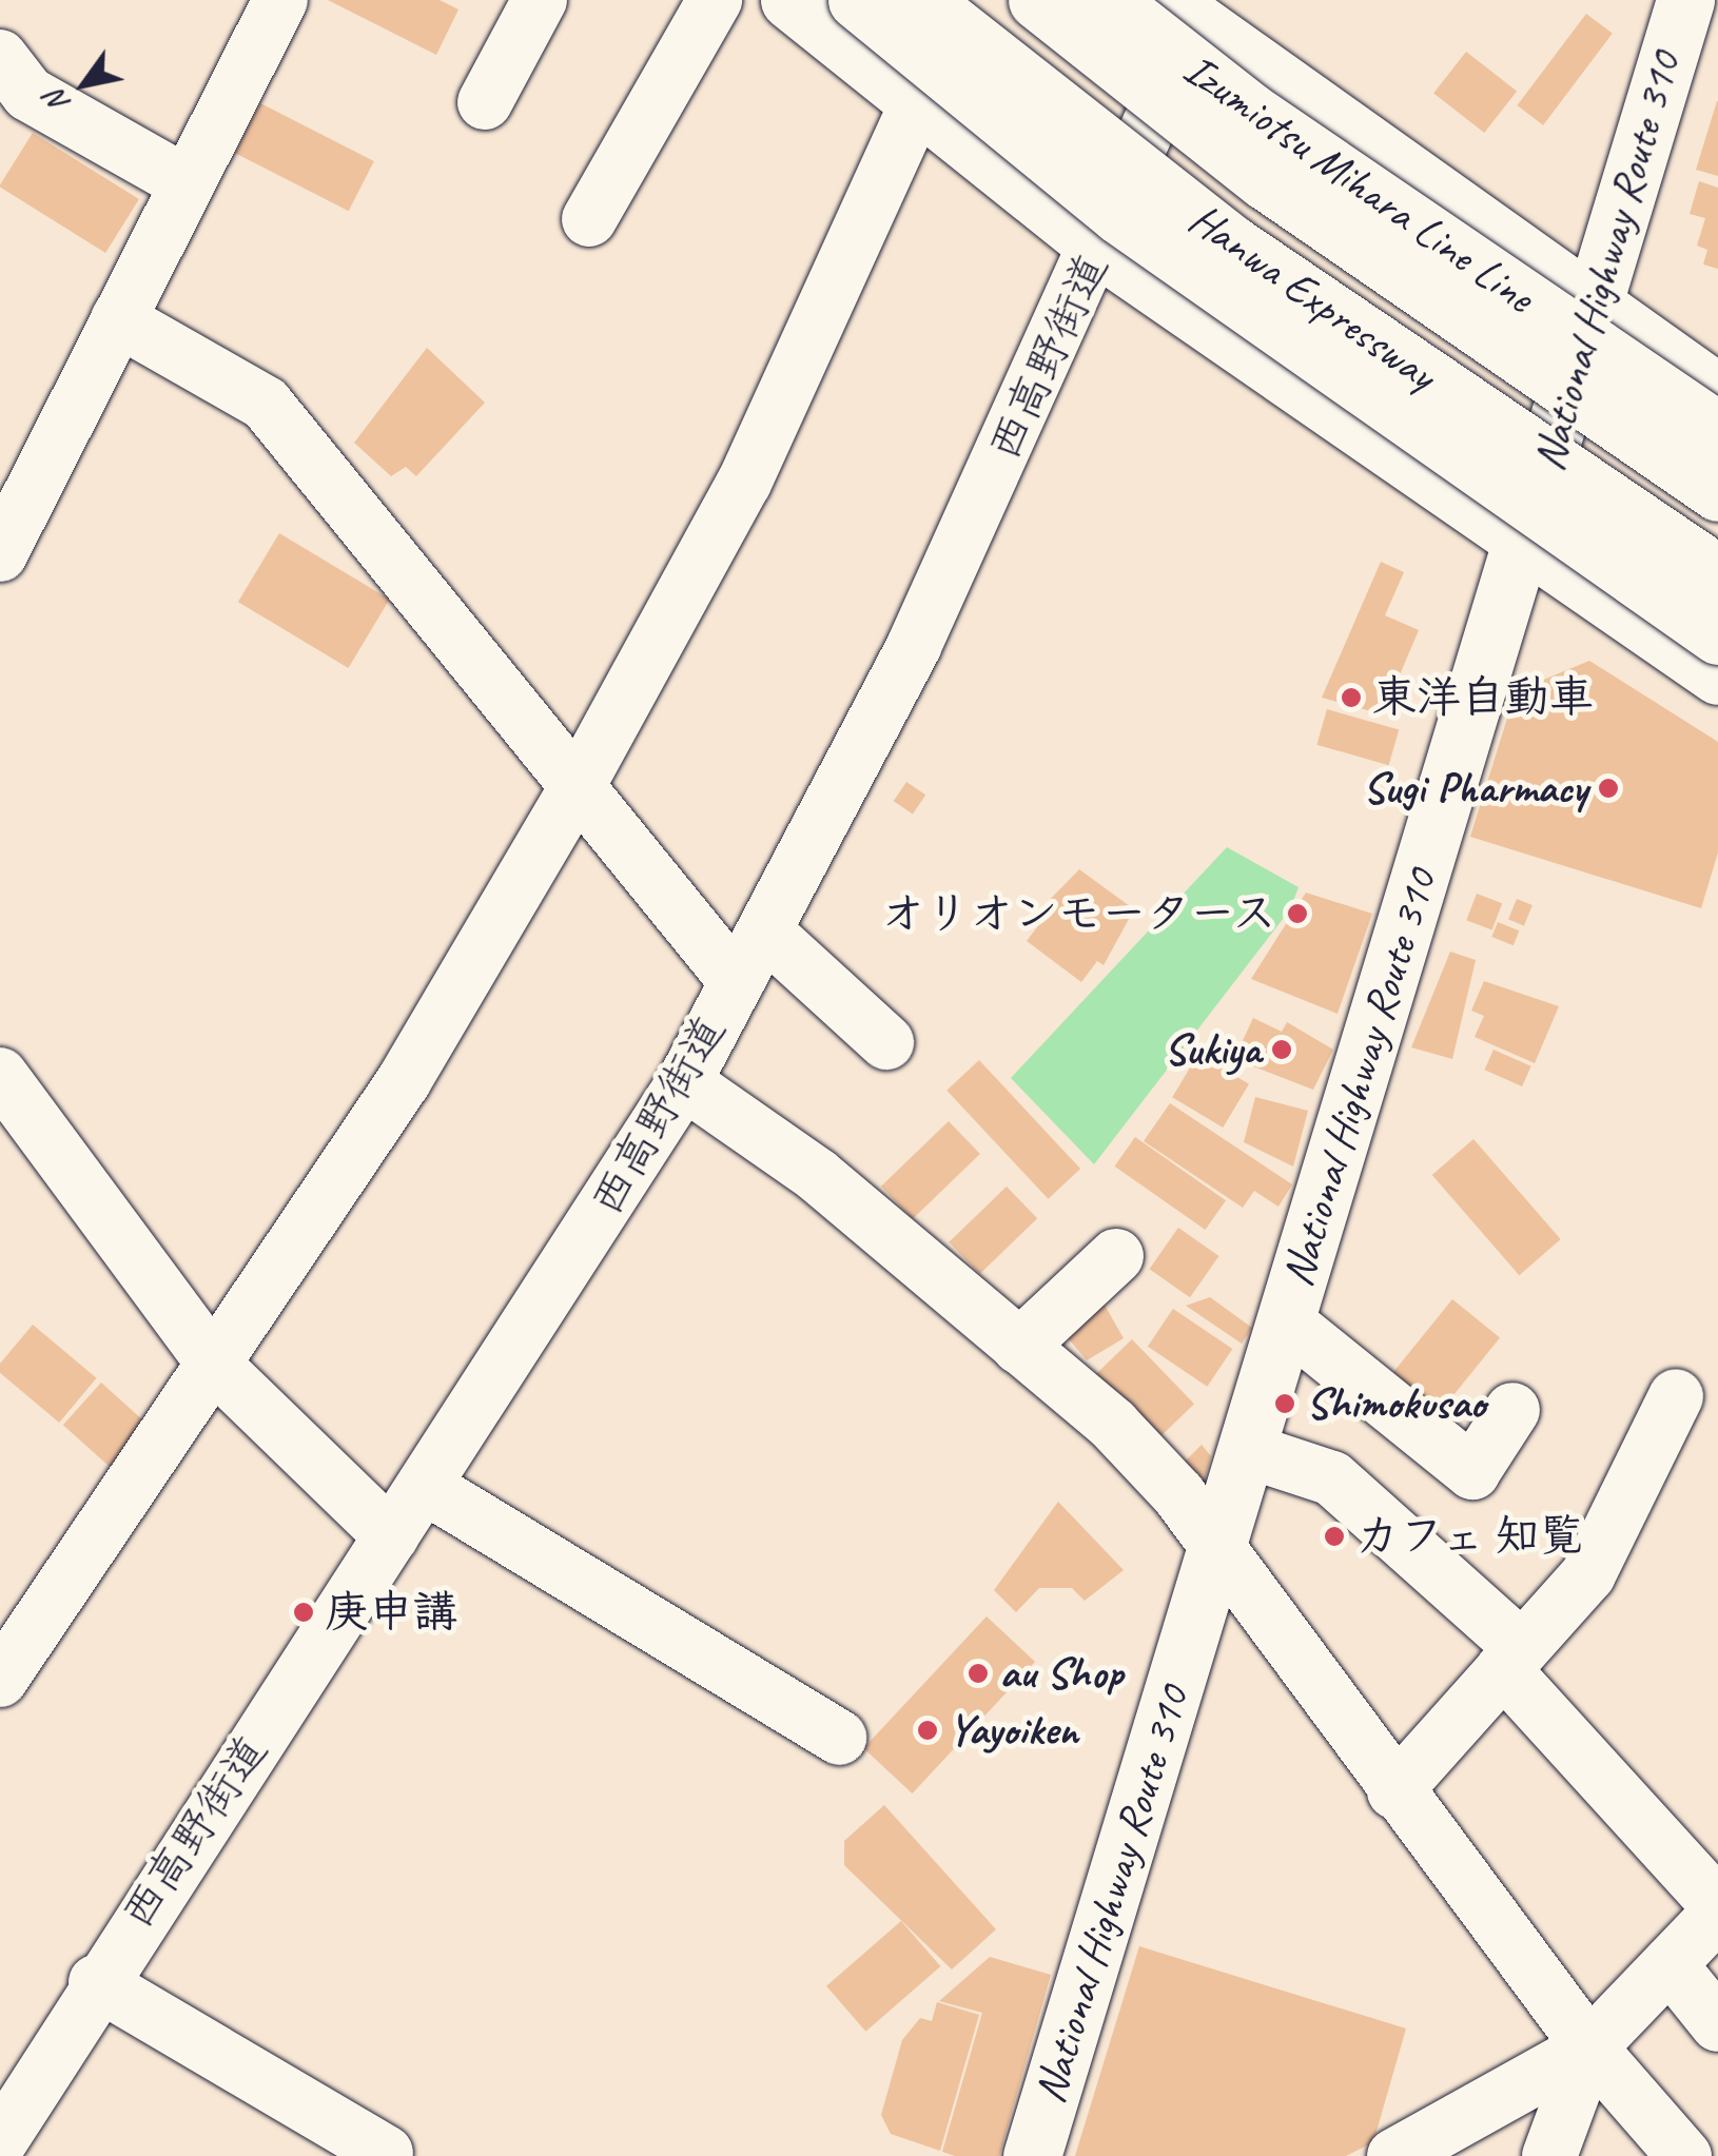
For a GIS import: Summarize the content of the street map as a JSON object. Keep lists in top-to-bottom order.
{
  "streets": {
    "main road": ["Izumiotsu Mihara Line Line", "National Highway Route 310", "Hanwa Expressway"],
    "street": ["西高野街道"]
  },
  "places": [
    "東洋自動車",
    "Sugi Pharmacy",
    "オリオンモータース",
    "Sukiya",
    "Shimokusao",
    "カフェ 知覧",
    "庚申講",
    "au Shop",
    "Yayoiken"
  ],
  "north": "bottom left"
}
